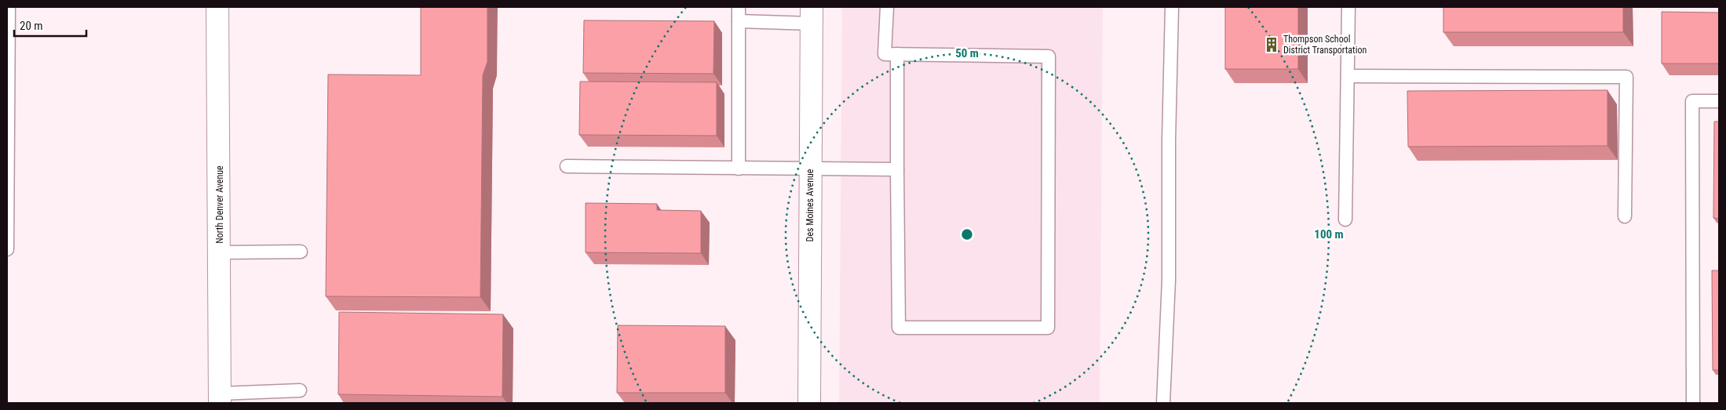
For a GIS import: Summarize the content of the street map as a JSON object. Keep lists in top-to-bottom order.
{
  "streets": {
    "main road": ["North Denver Avenue", "Des Moines Avenue"]
  },
  "places": {
    "building": ["Thompson School District Transportation"]
  },
  "scale_bar": "20 m",
  "rings": ["50 m", "100 m"]
}
